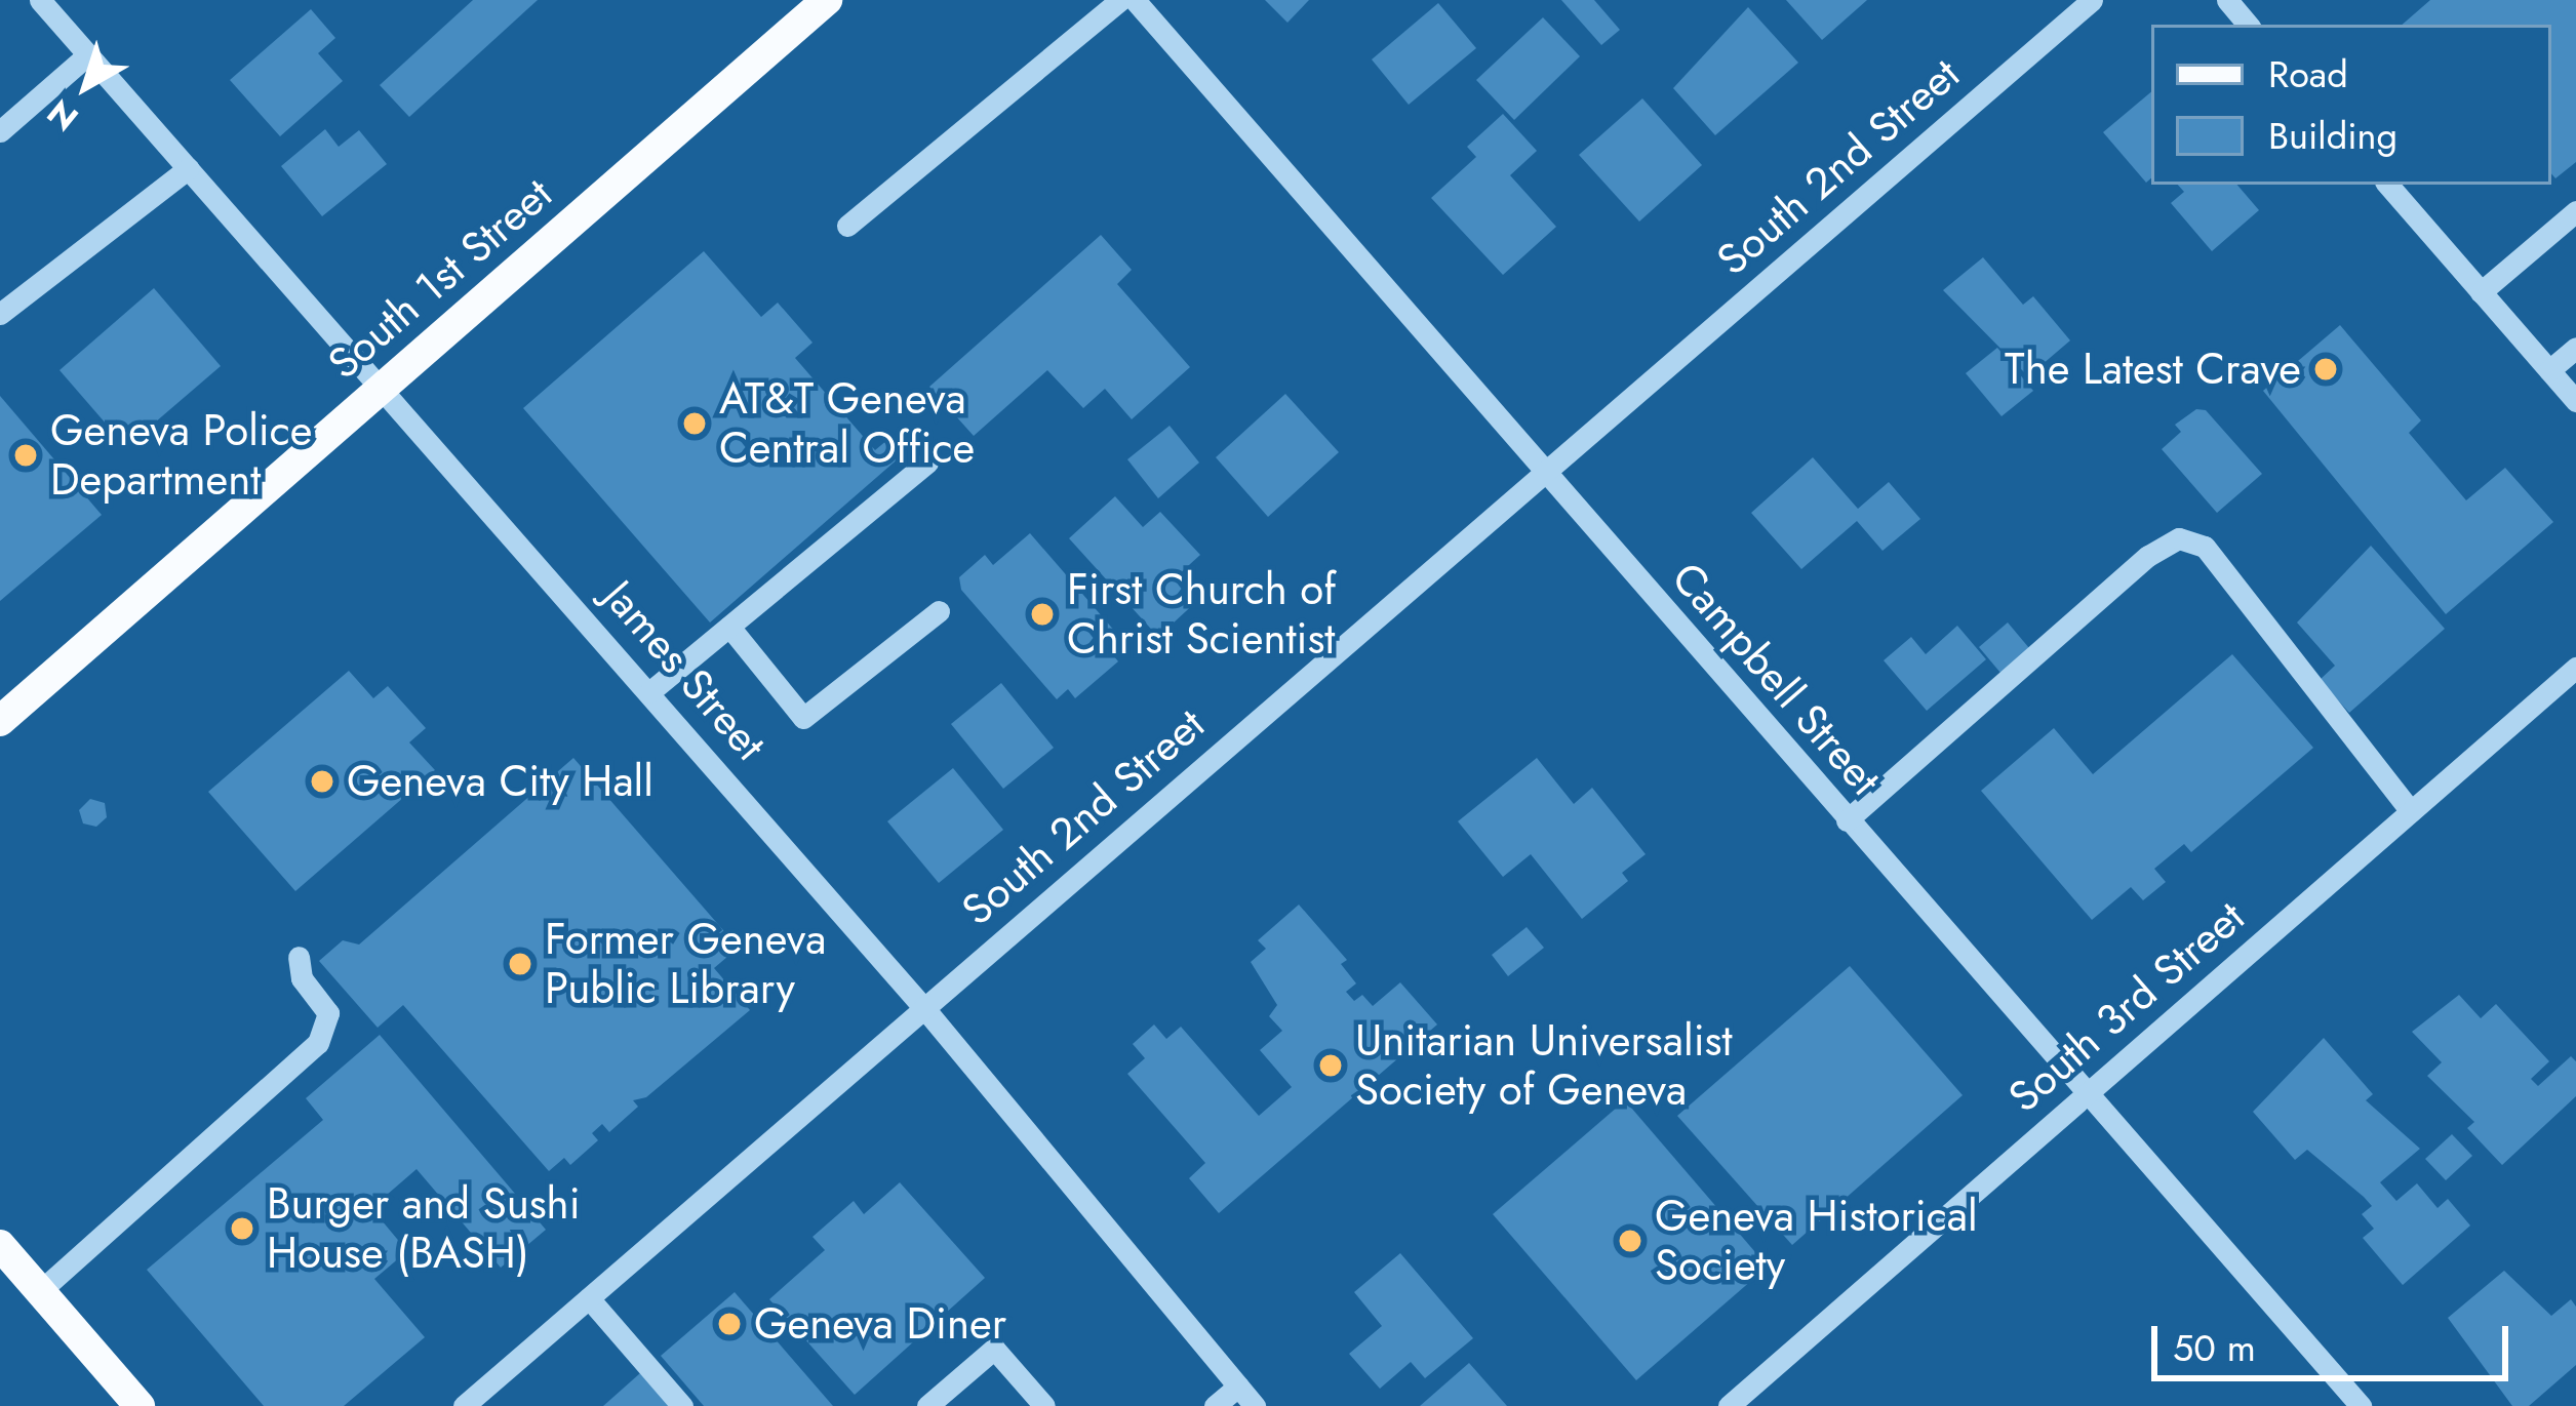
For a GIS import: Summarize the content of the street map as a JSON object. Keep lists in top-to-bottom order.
{
  "streets": {
    "main road": ["South 1st Street"],
    "street": [
      "South 2nd Street",
      "James Street",
      "Campbell Street",
      "South 3rd Street"
    ]
  },
  "crossings": [
    ["South 2nd Street", "James Street"],
    ["South 2nd Street", "Campbell Street"],
    ["South 1st Street", "James Street"],
    ["Campbell Street", "South 3rd Street"]
  ],
  "places": [
    "The Latest Crave",
    "AT&T Geneva Central Office",
    "Geneva Police Department",
    "First Church of Christ Scientist",
    "Geneva City Hall",
    "Former Geneva Public Library",
    "Unitarian Universalist Society of Geneva",
    "Burger and Sushi House (BASH)",
    "Geneva Historical Society",
    "Geneva Diner"
  ],
  "legend": ["Road", "Building"],
  "scale_bar": "50 m",
  "north": "bottom left"
}
